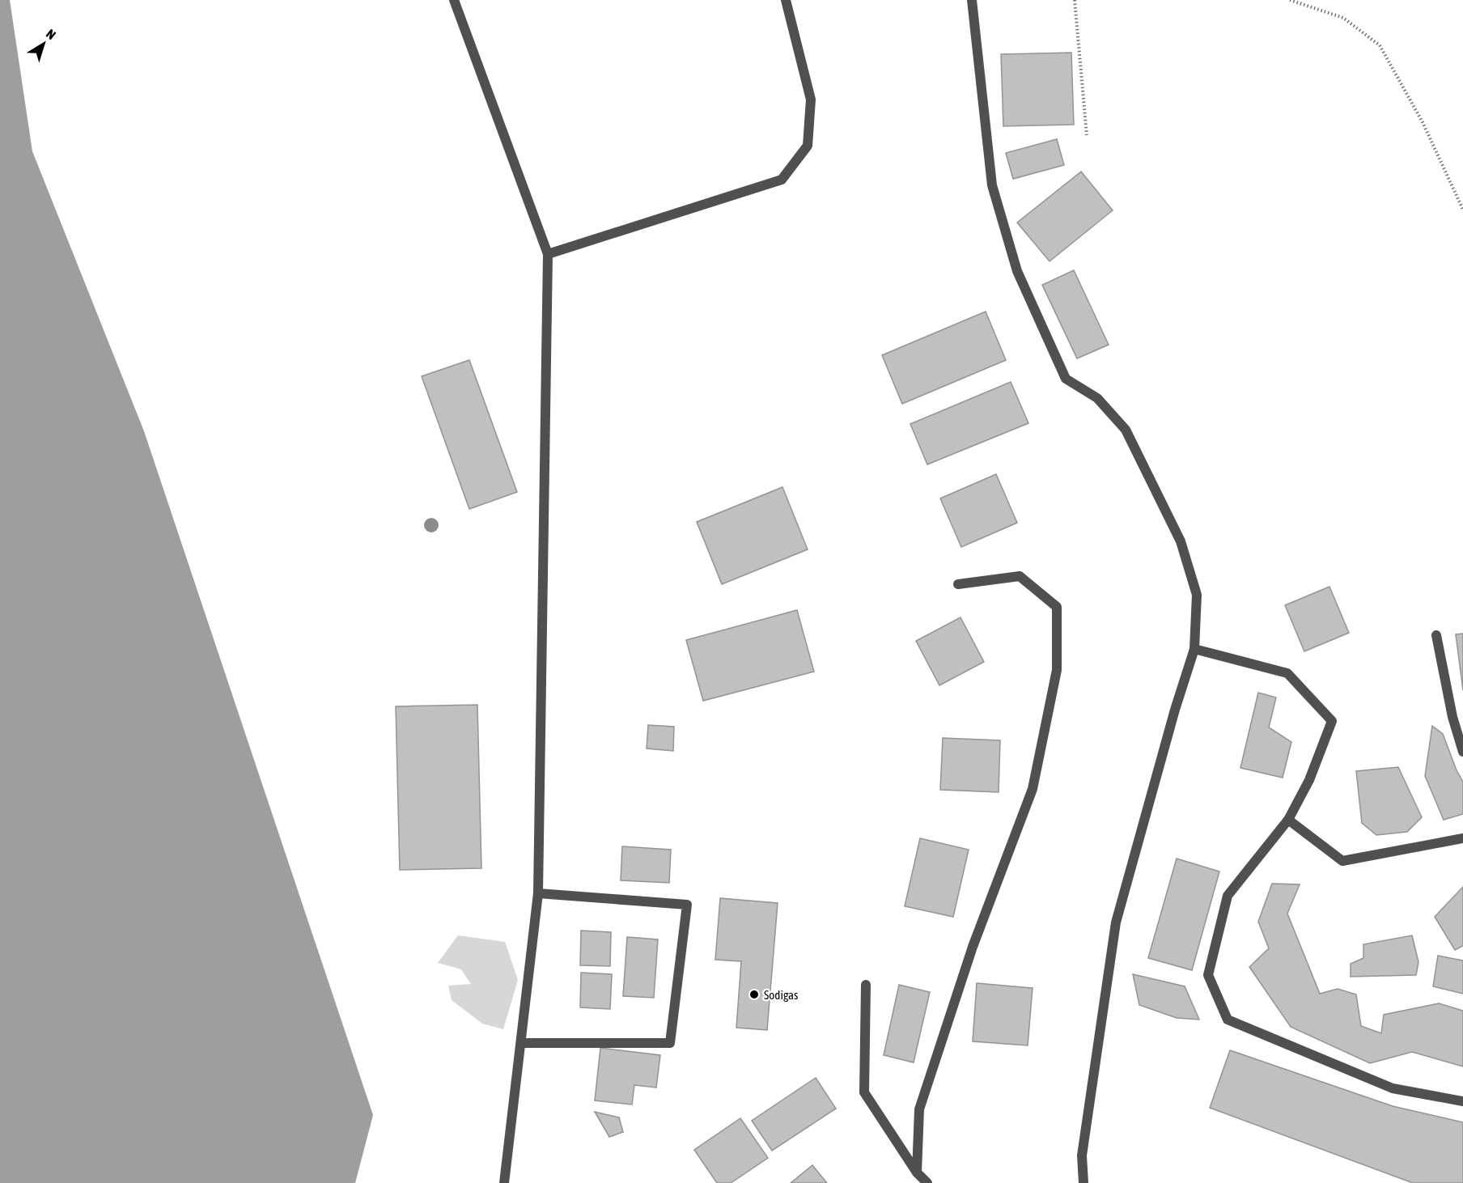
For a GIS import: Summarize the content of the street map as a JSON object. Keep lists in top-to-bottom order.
{
  "places": ["Sodigas"],
  "north": "top right"
}
